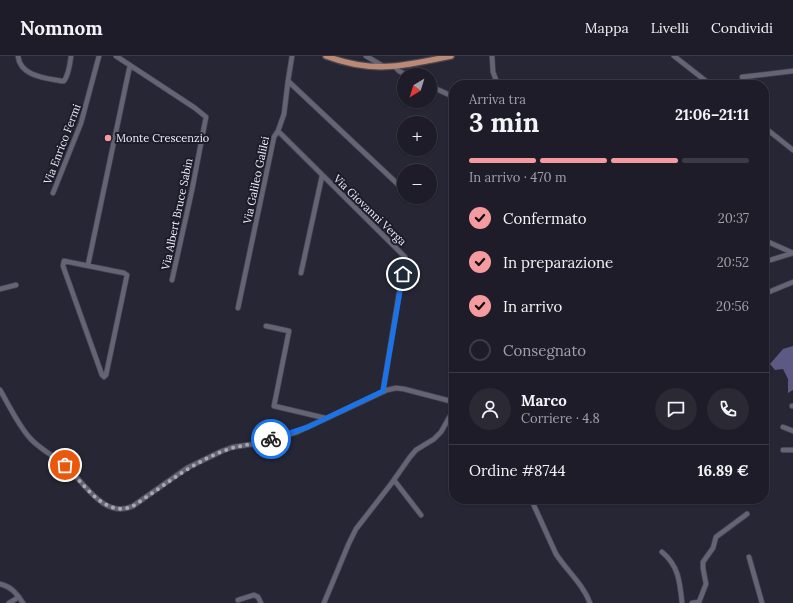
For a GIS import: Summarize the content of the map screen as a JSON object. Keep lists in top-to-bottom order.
{
  "streets": {
    "street": [
      "Via Enrico Fermi",
      "Via Galileo Galilei",
      "Via Giovanni Verga",
      "Via Albert Bruce Sabin"
    ]
  },
  "crossings": [
    ["Via Galileo Galilei", "Via Giovanni Verga"]
  ],
  "places": ["Monte Crescenzio"],
  "north": "bottom left",
  "page": {
    "header": "Nomnom",
    "nav": ["Mappa", "Livelli", "Condividi"],
    "map_buttons": ["+", "−"],
    "heading": ["3 min", "Arriva tra", "21:06–21:11"],
    "panel": [
      "Marco",
      "Corriere · 4.8",
      "Ordine #8744",
      "16.89 €"
    ],
    "bar": "In arrivo · 470 m",
    "list": [
      ["Confermato", "20:37"],
      ["In preparazione", "20:52"],
      ["In arrivo", "20:56"],
      "Consegnato"
    ]
  }
}
